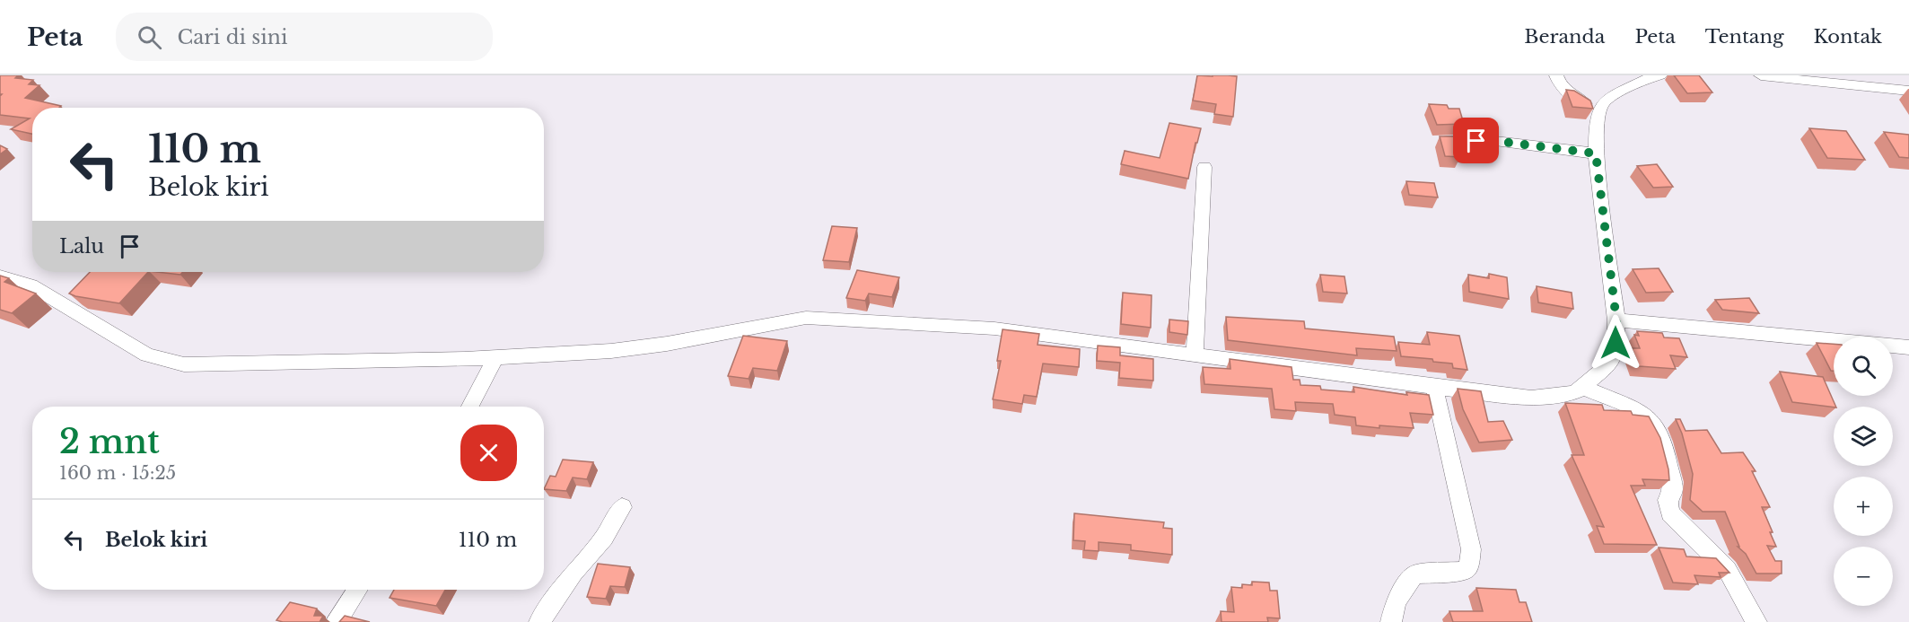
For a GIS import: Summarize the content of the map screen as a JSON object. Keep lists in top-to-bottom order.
{
  "page": {
    "header": "Peta",
    "search": "Cari di sini",
    "nav": [
      "Beranda",
      "Peta",
      "Tentang",
      "Kontak"
    ],
    "turn": ["110 m", "Belok kiri"],
    "then": "Lalu",
    "map_buttons": ["+", "−"],
    "heading": ["2 mnt", "160 m · 15:25"],
    "list": [
      {
        "name": "Belok kiri",
        "value": "110 m"
      }
    ]
  }
}
